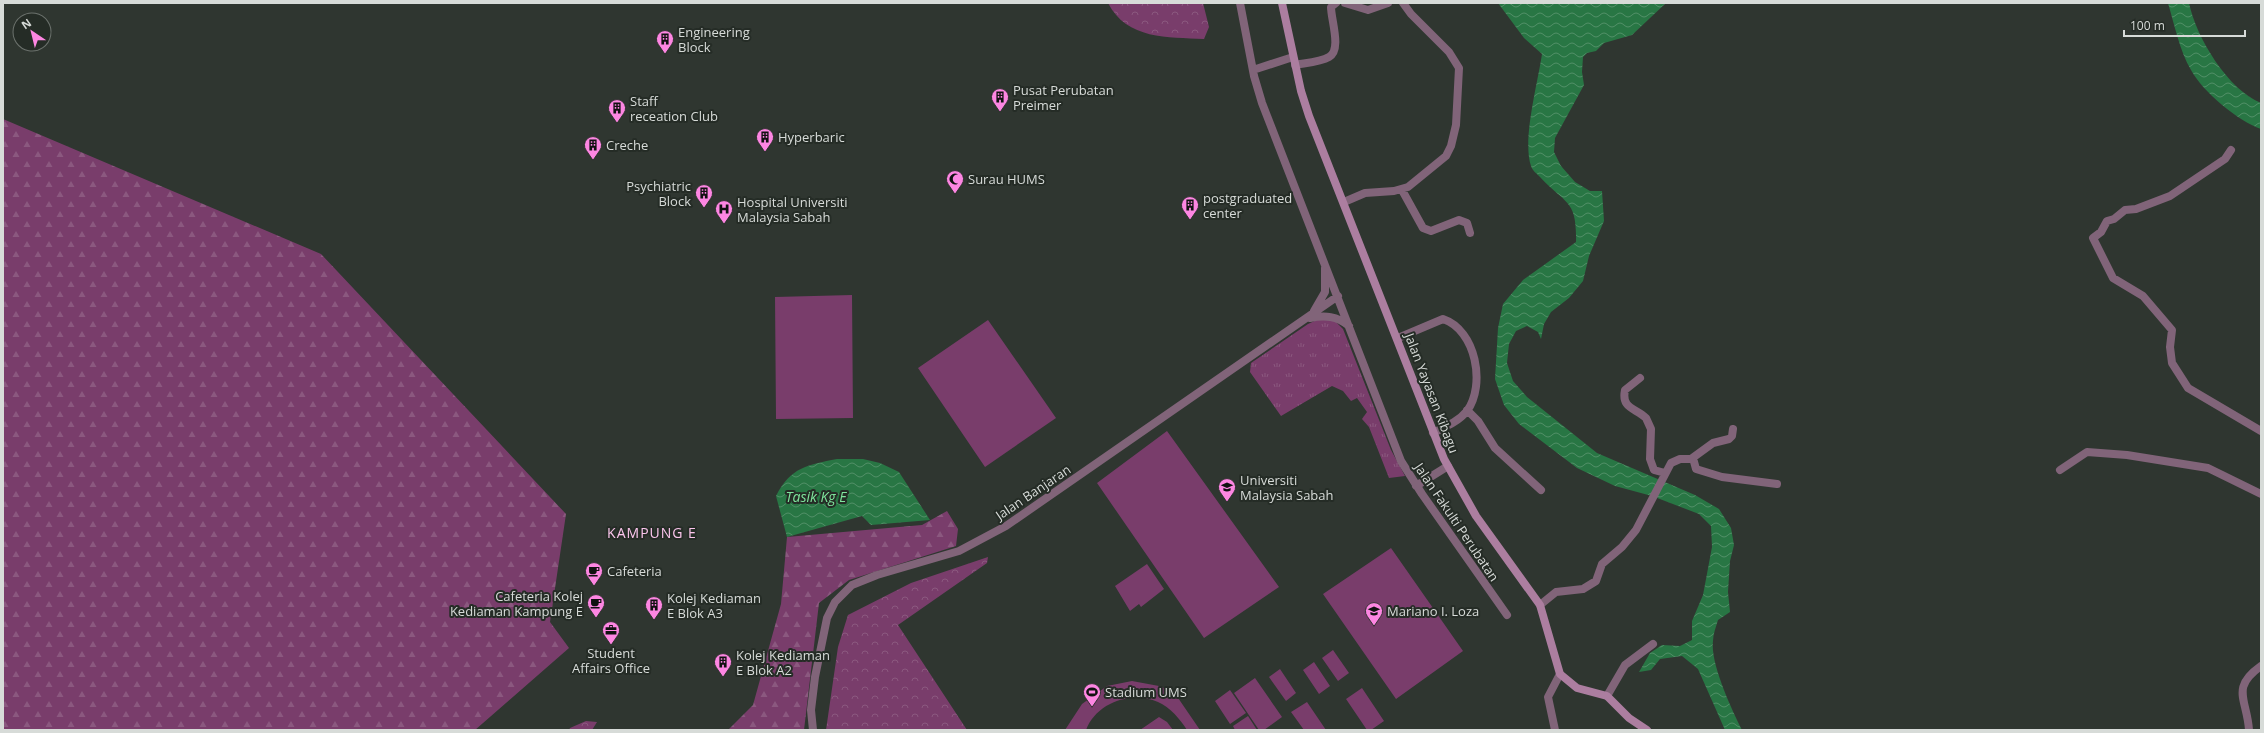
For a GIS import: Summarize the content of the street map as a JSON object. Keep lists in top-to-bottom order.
{
  "streets": {
    "street": ["Jalan Yayasan Kibagu", "Jalan Banjaran", "Jalan Fakulti Perubatan"]
  },
  "crossings": [
    ["Jalan Banjaran", "Jalan Fakulti Perubatan"]
  ],
  "districts": ["KAMPUNG E"],
  "water": ["Tasik Kg E"],
  "places": {
    "building": [
      "Engineering Block",
      "Pusat Perubatan Preimer",
      "Staff receation Club",
      "Hyperbaric",
      "Creche",
      "Psychiatric Block",
      "postgraduated center",
      "Kolej Kediaman E Blok A3",
      "Kolej Kediaman E Blok A2"
    ],
    "mosque": ["Surau HUMS"],
    "hospital": ["Hospital Universiti Malaysia Sabah"],
    "school or university": ["Universiti Malaysia Sabah", "Mariano I. Loza"],
    "cafe": ["Cafeteria", "Cafeteria Kolej Kediaman Kampung E"],
    "office": ["Student Affairs Office"],
    "sports": ["Stadium UMS"]
  },
  "scale_bar": "100 m",
  "north": "top left"
}
